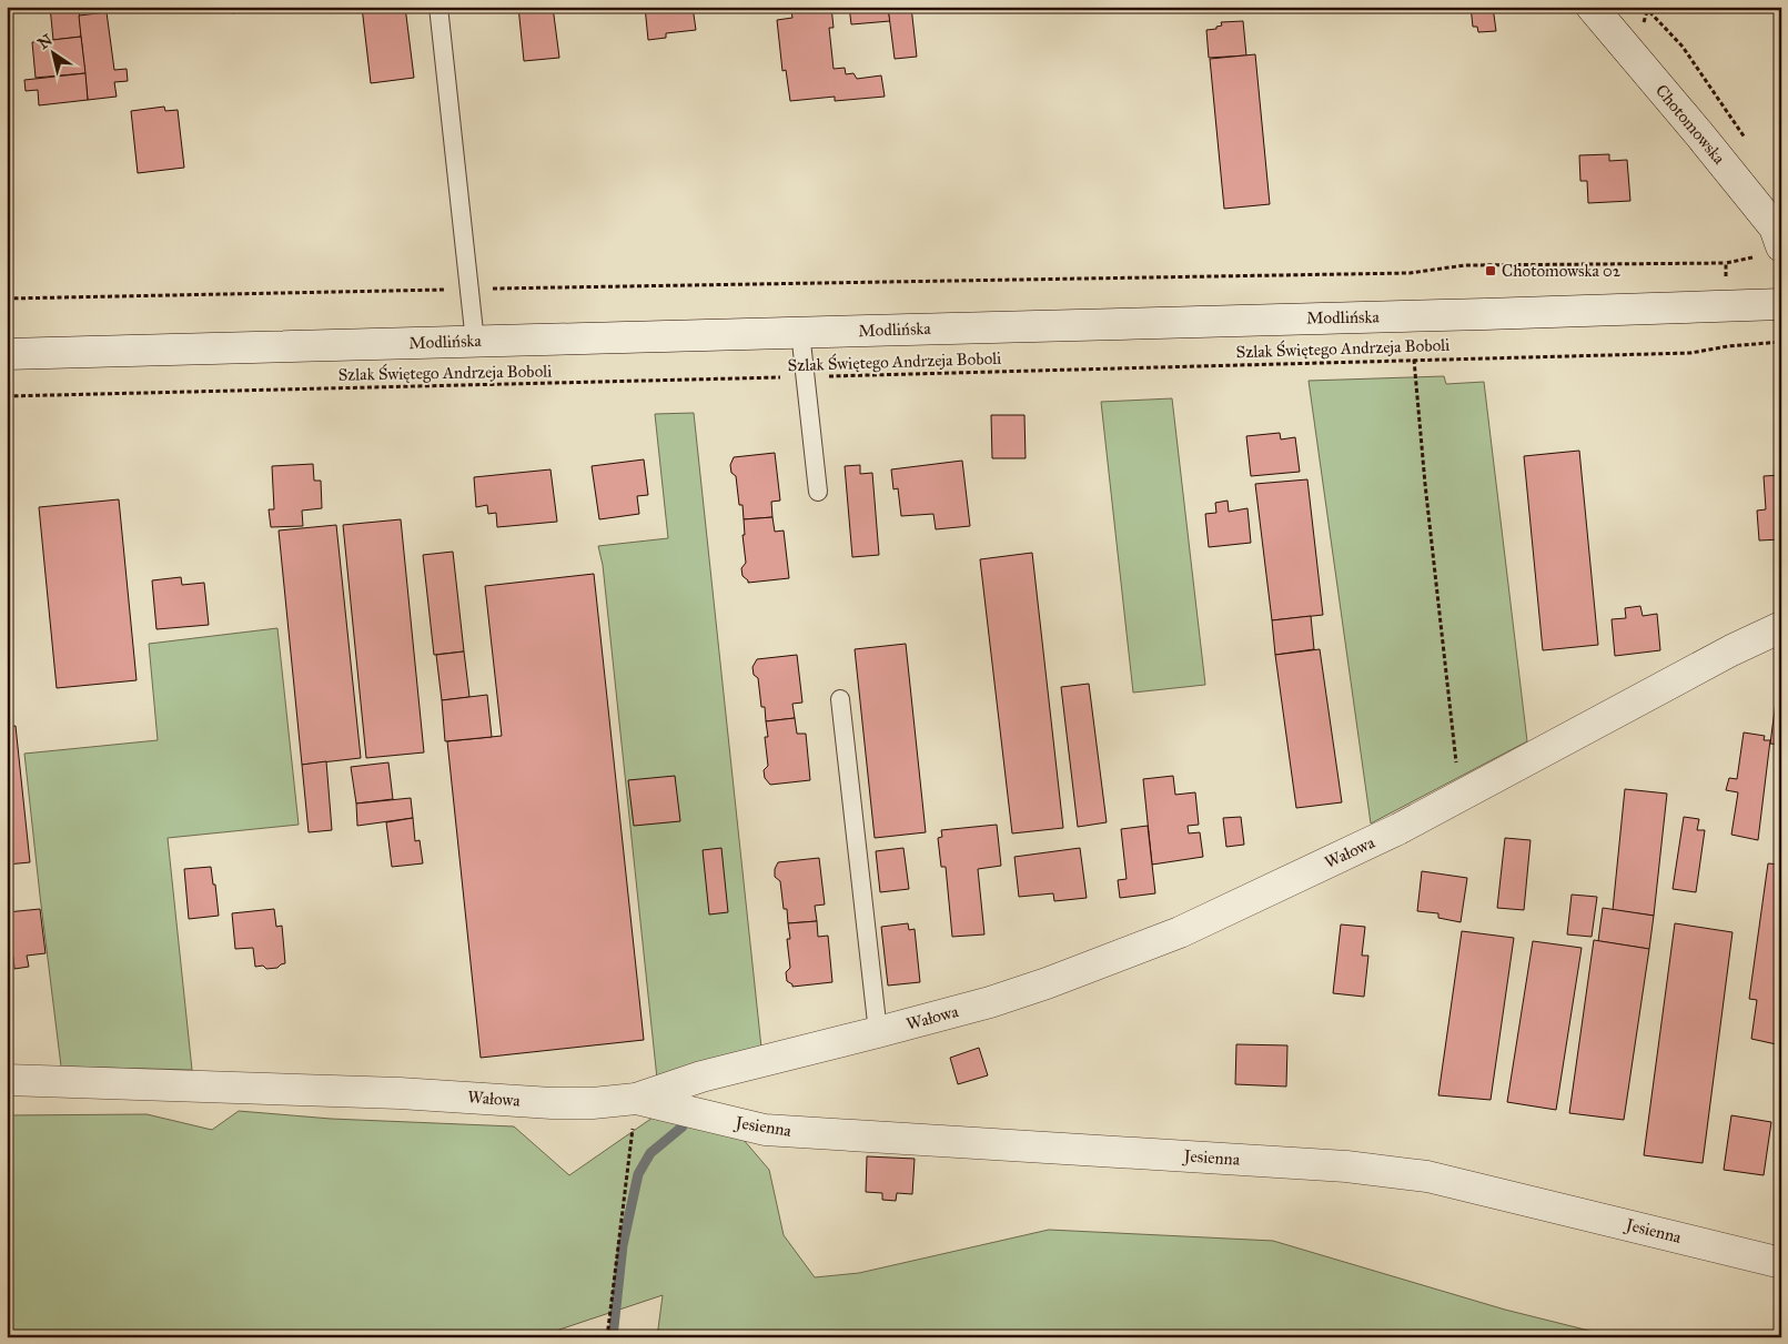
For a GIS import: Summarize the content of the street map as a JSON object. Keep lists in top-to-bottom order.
{
  "streets": {
    "street": [
      "Chotomowska",
      "Modlińska",
      "Wałowa",
      "Jesienna"
    ],
    "path": ["Szlak Świętego Andrzeja Boboli"]
  },
  "crossings": [
    ["Wałowa", "Jesienna"]
  ],
  "places": {
    "transit": ["Chotomowska 02"]
  },
  "north": "top left"
}
